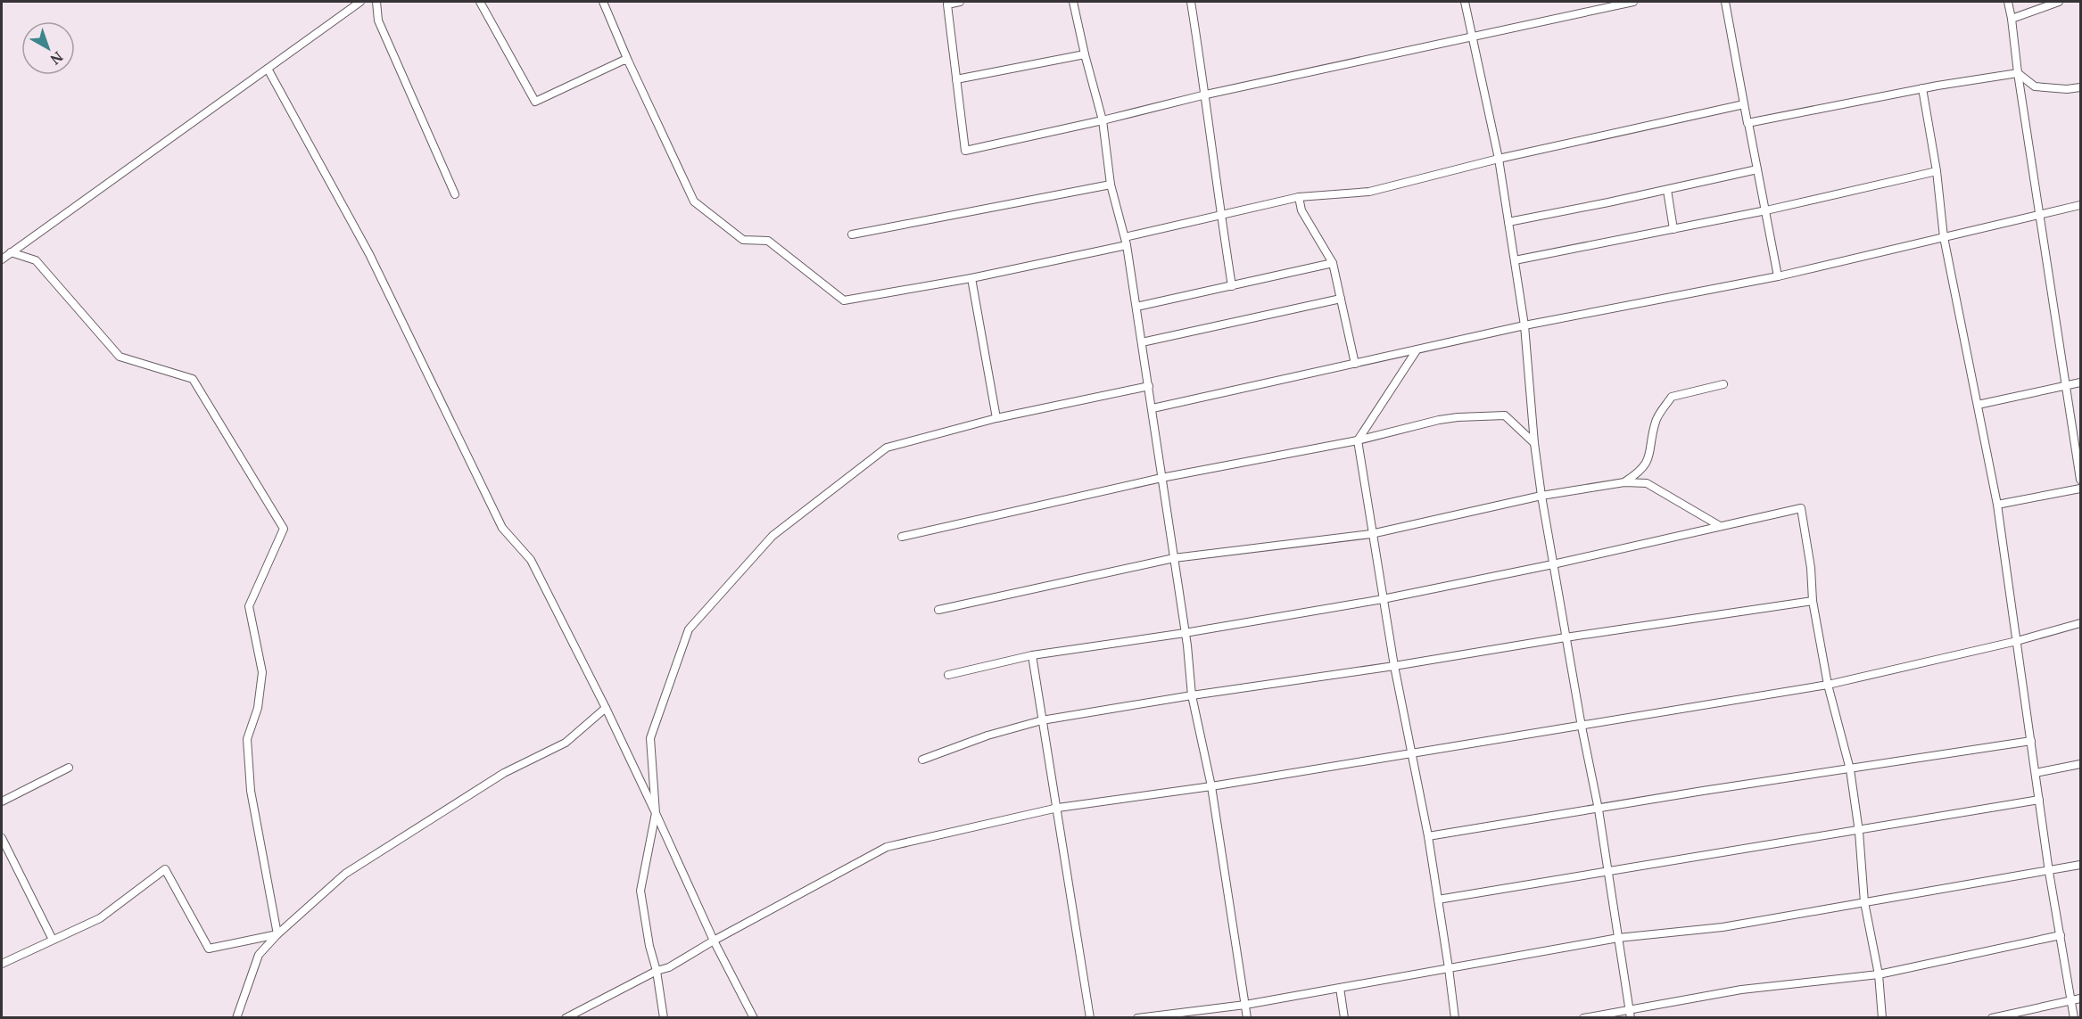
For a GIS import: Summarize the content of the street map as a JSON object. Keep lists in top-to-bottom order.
{
  "north": "bottom right"
}
